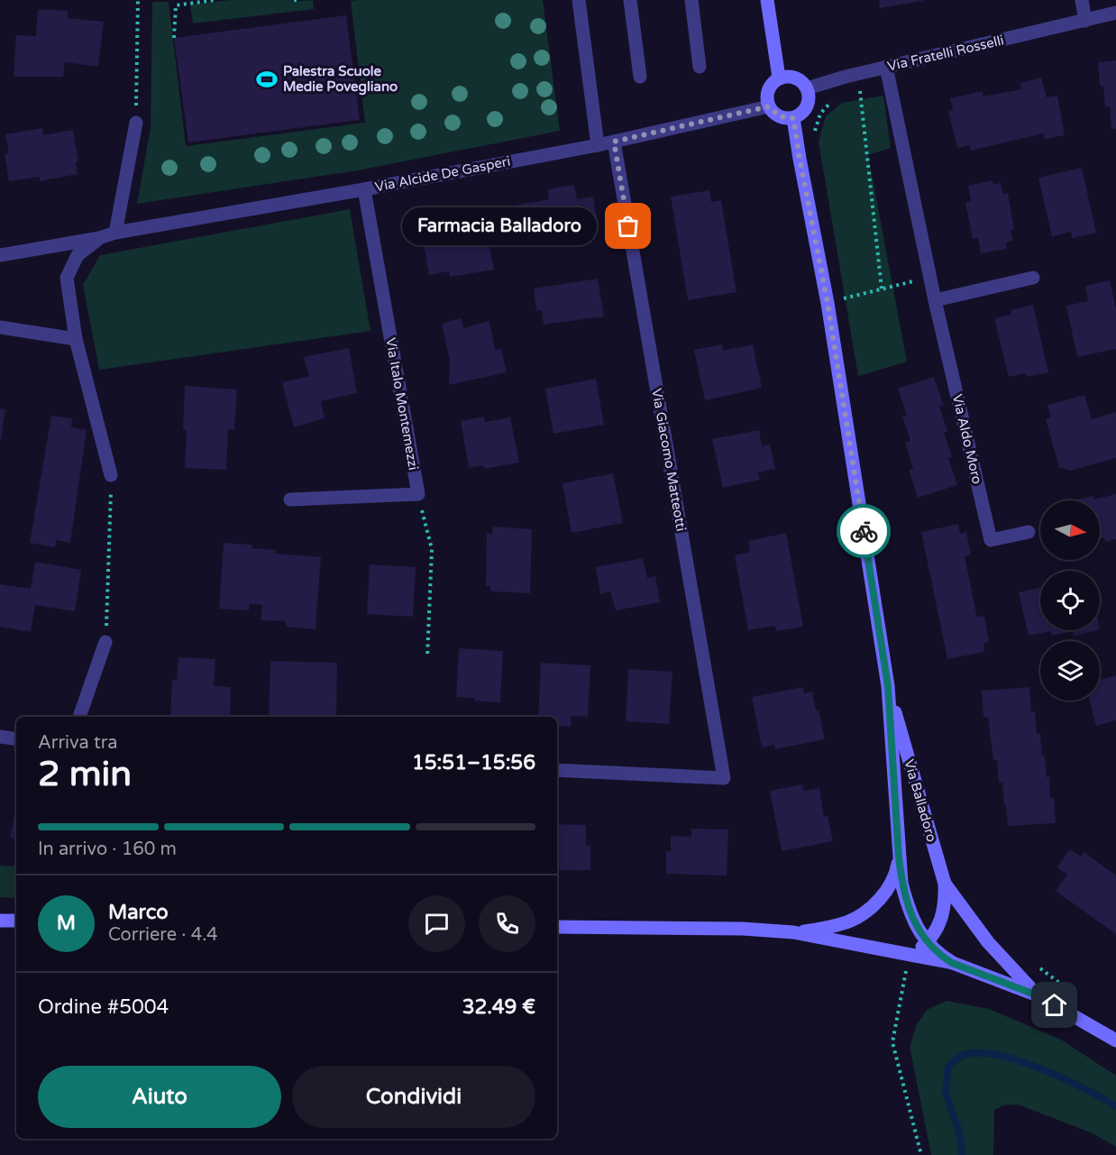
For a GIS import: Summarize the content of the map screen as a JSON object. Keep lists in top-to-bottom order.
{
  "streets": {
    "street": [
      "Via Fratelli Rosselli",
      "Via Alcide De Gasperi",
      "Via Italo Montemezzi",
      "Via Aldo Moro",
      "Via Giacomo Matteotti",
      "Via Balladoro"
    ]
  },
  "crossings": [
    ["Via Fratelli Rosselli", "Via Alcide De Gasperi"],
    ["Via Fratelli Rosselli", "Via Aldo Moro"],
    ["Via Fratelli Rosselli", "Via Balladoro"],
    ["Via Alcide De Gasperi", "Via Italo Montemezzi"],
    ["Via Alcide De Gasperi", "Via Giacomo Matteotti"],
    ["Via Alcide De Gasperi", "Via Balladoro"]
  ],
  "places": {
    "sports": ["Palestra Scuole Medie Povegliano"],
    "other": ["Farmacia Balladoro"]
  },
  "north": "right",
  "page": {
    "bubble": "Farmacia Balladoro",
    "heading": ["2 min", "Arriva tra", "15:51–15:56"],
    "panel": [
      "Marco",
      "Corriere · 4.4",
      "Ordine #5004",
      "32.49 €"
    ],
    "bar": "In arrivo · 160 m",
    "round": "M",
    "buttons": ["Aiuto", "Condividi"]
  }
}
